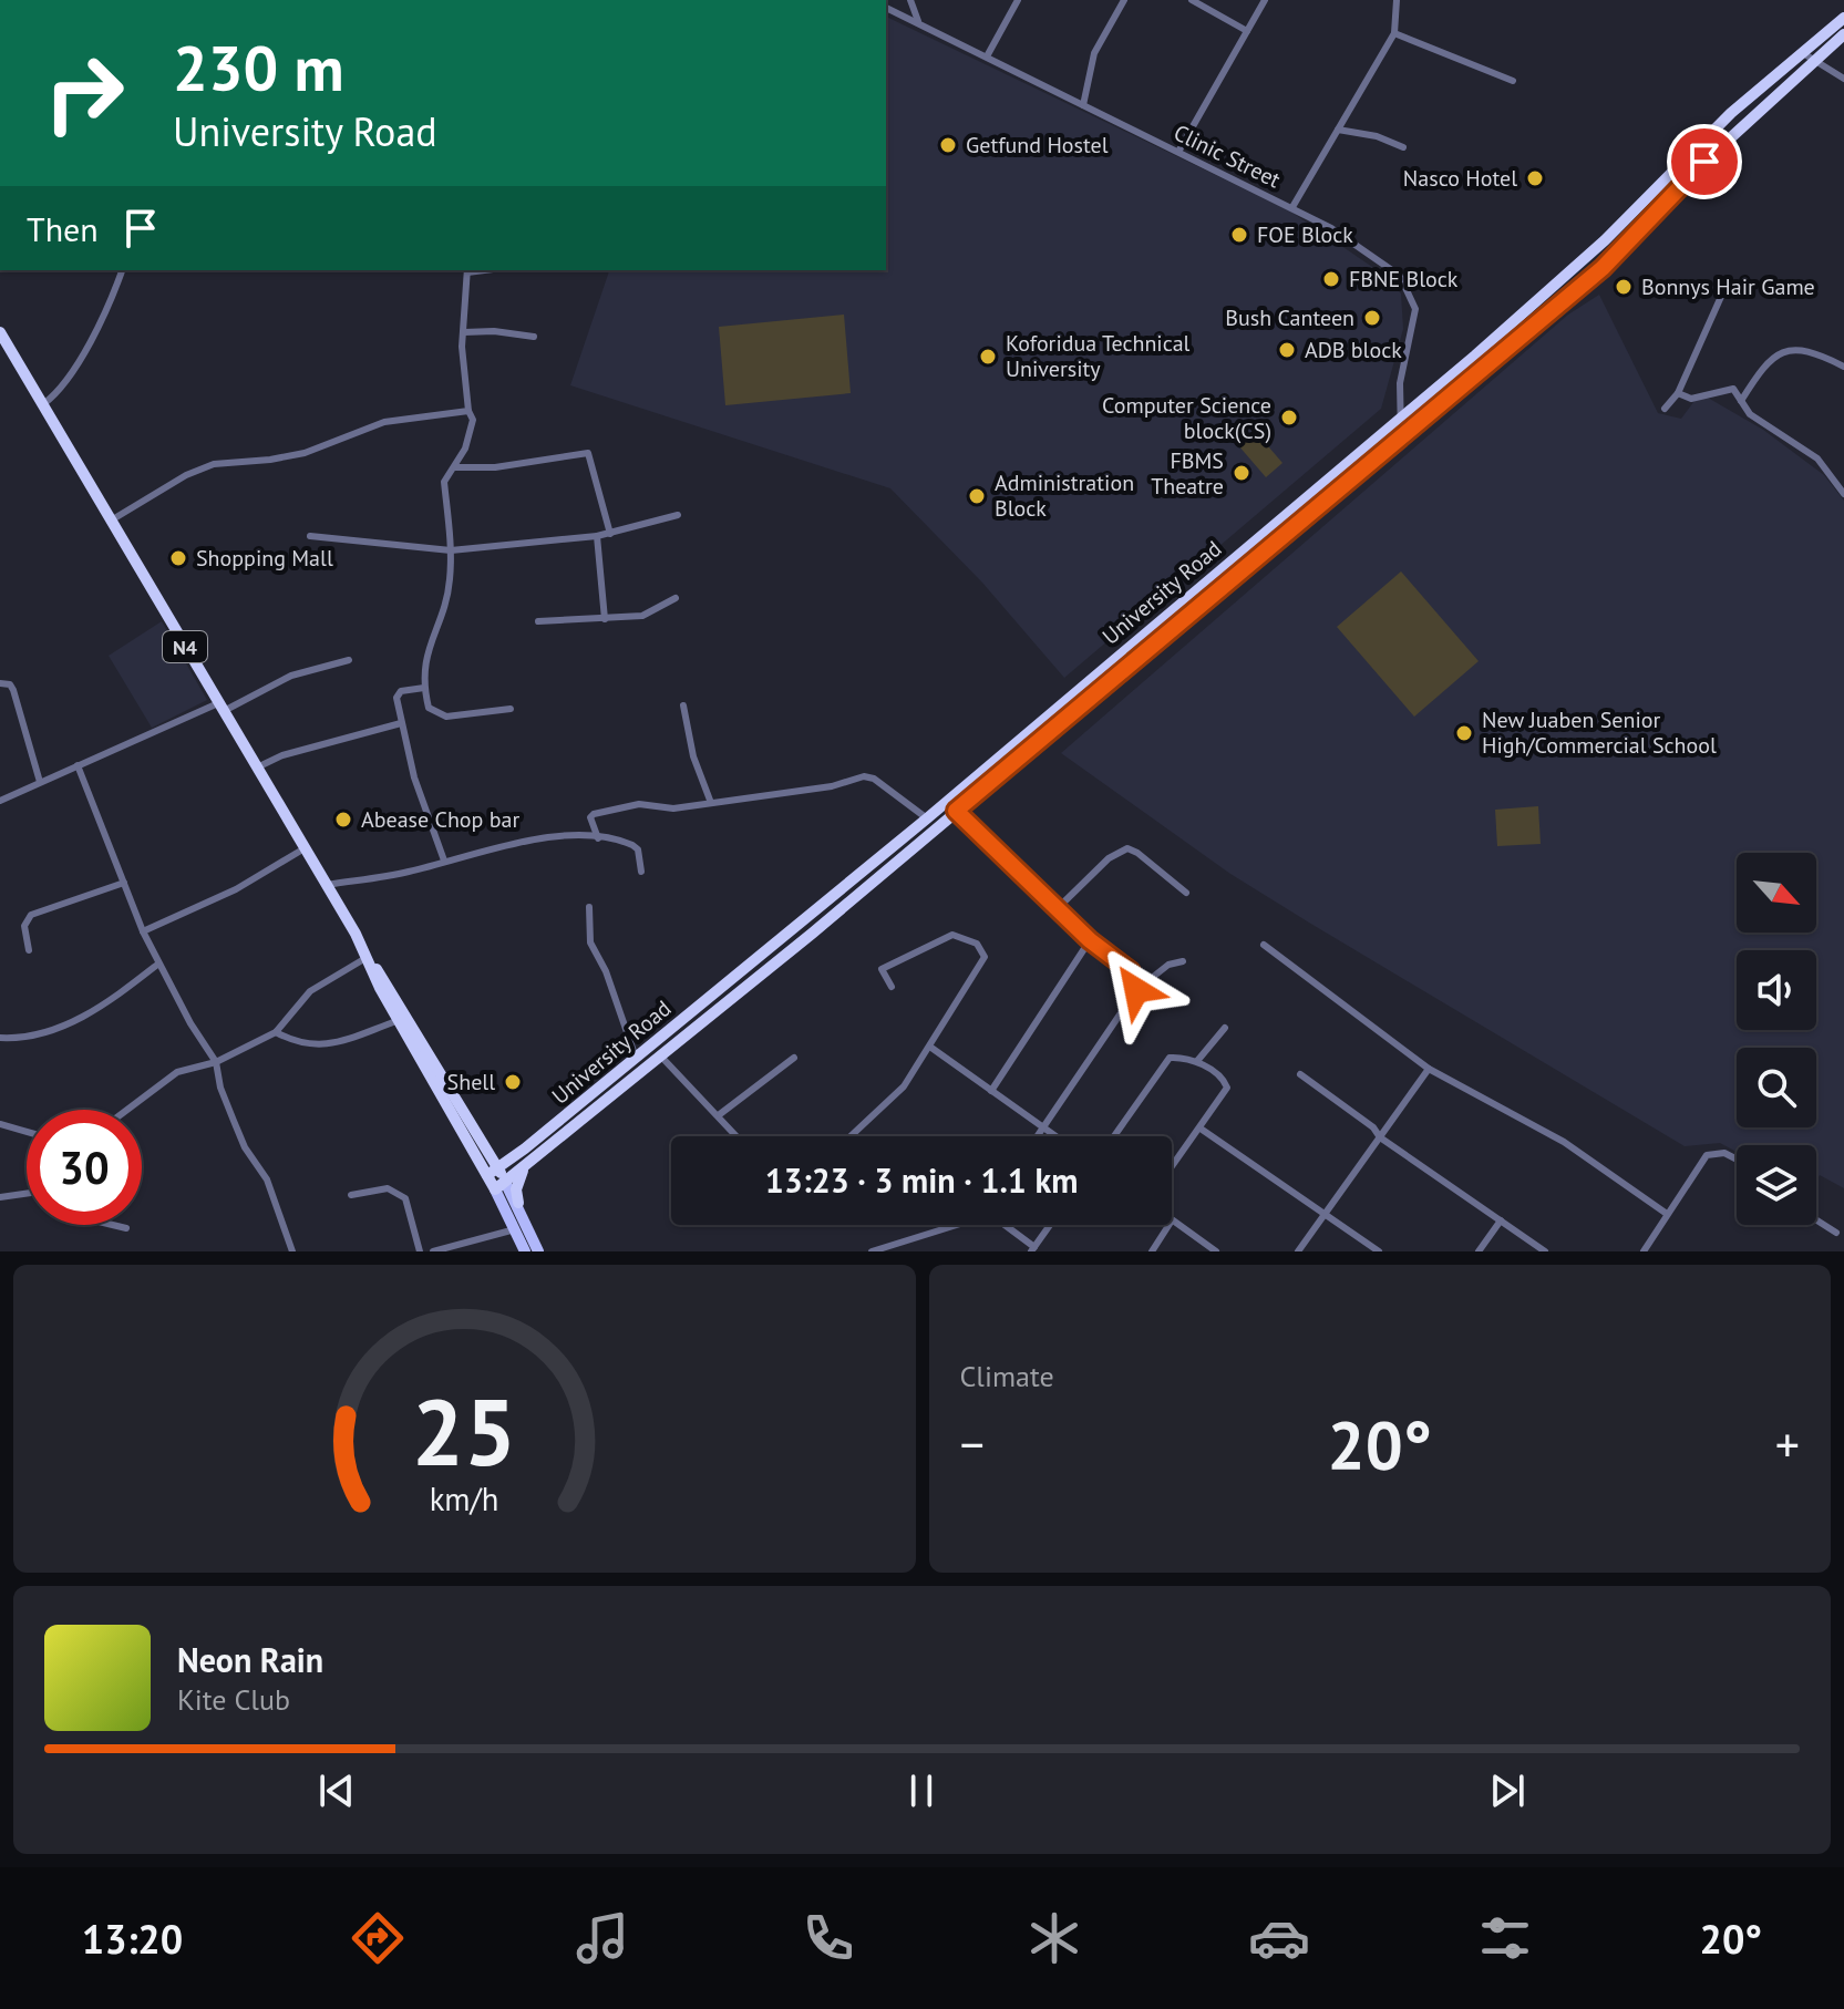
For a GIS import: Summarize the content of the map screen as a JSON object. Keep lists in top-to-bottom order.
{
  "streets": {
    "highway": ["University Road", "N4"],
    "street": ["Clinic Street"]
  },
  "crossings": [
    ["Clinic Street", "University Road"],
    ["University Road", "N4"]
  ],
  "places": [
    "Getfund Hostel",
    "Nasco Hotel",
    "FOE Block",
    "FBNE Block",
    "Bonnys Hair Game",
    "Bush Canteen",
    "ADB block",
    "Koforidua Technical University",
    "Computer Science block(CS)",
    "FBMS Theatre",
    "Administration Block",
    "Shopping Mall",
    "New Juaben Senior High/Commercial School",
    "Abease Chop bar",
    "Shell"
  ],
  "north": "bottom right",
  "page": {
    "turn": ["230 m", "University Road"],
    "then": "Then",
    "limit": "30",
    "trip": "13:23 · 3 min · 1.1 km",
    "tile": "Climate",
    "heat": ["−", "20°", "+"],
    "song": ["Neon Rain", "Kite Club"],
    "tabs": ["13:20", "20°"],
    "gauge": ["25", "km/h"]
  }
}
